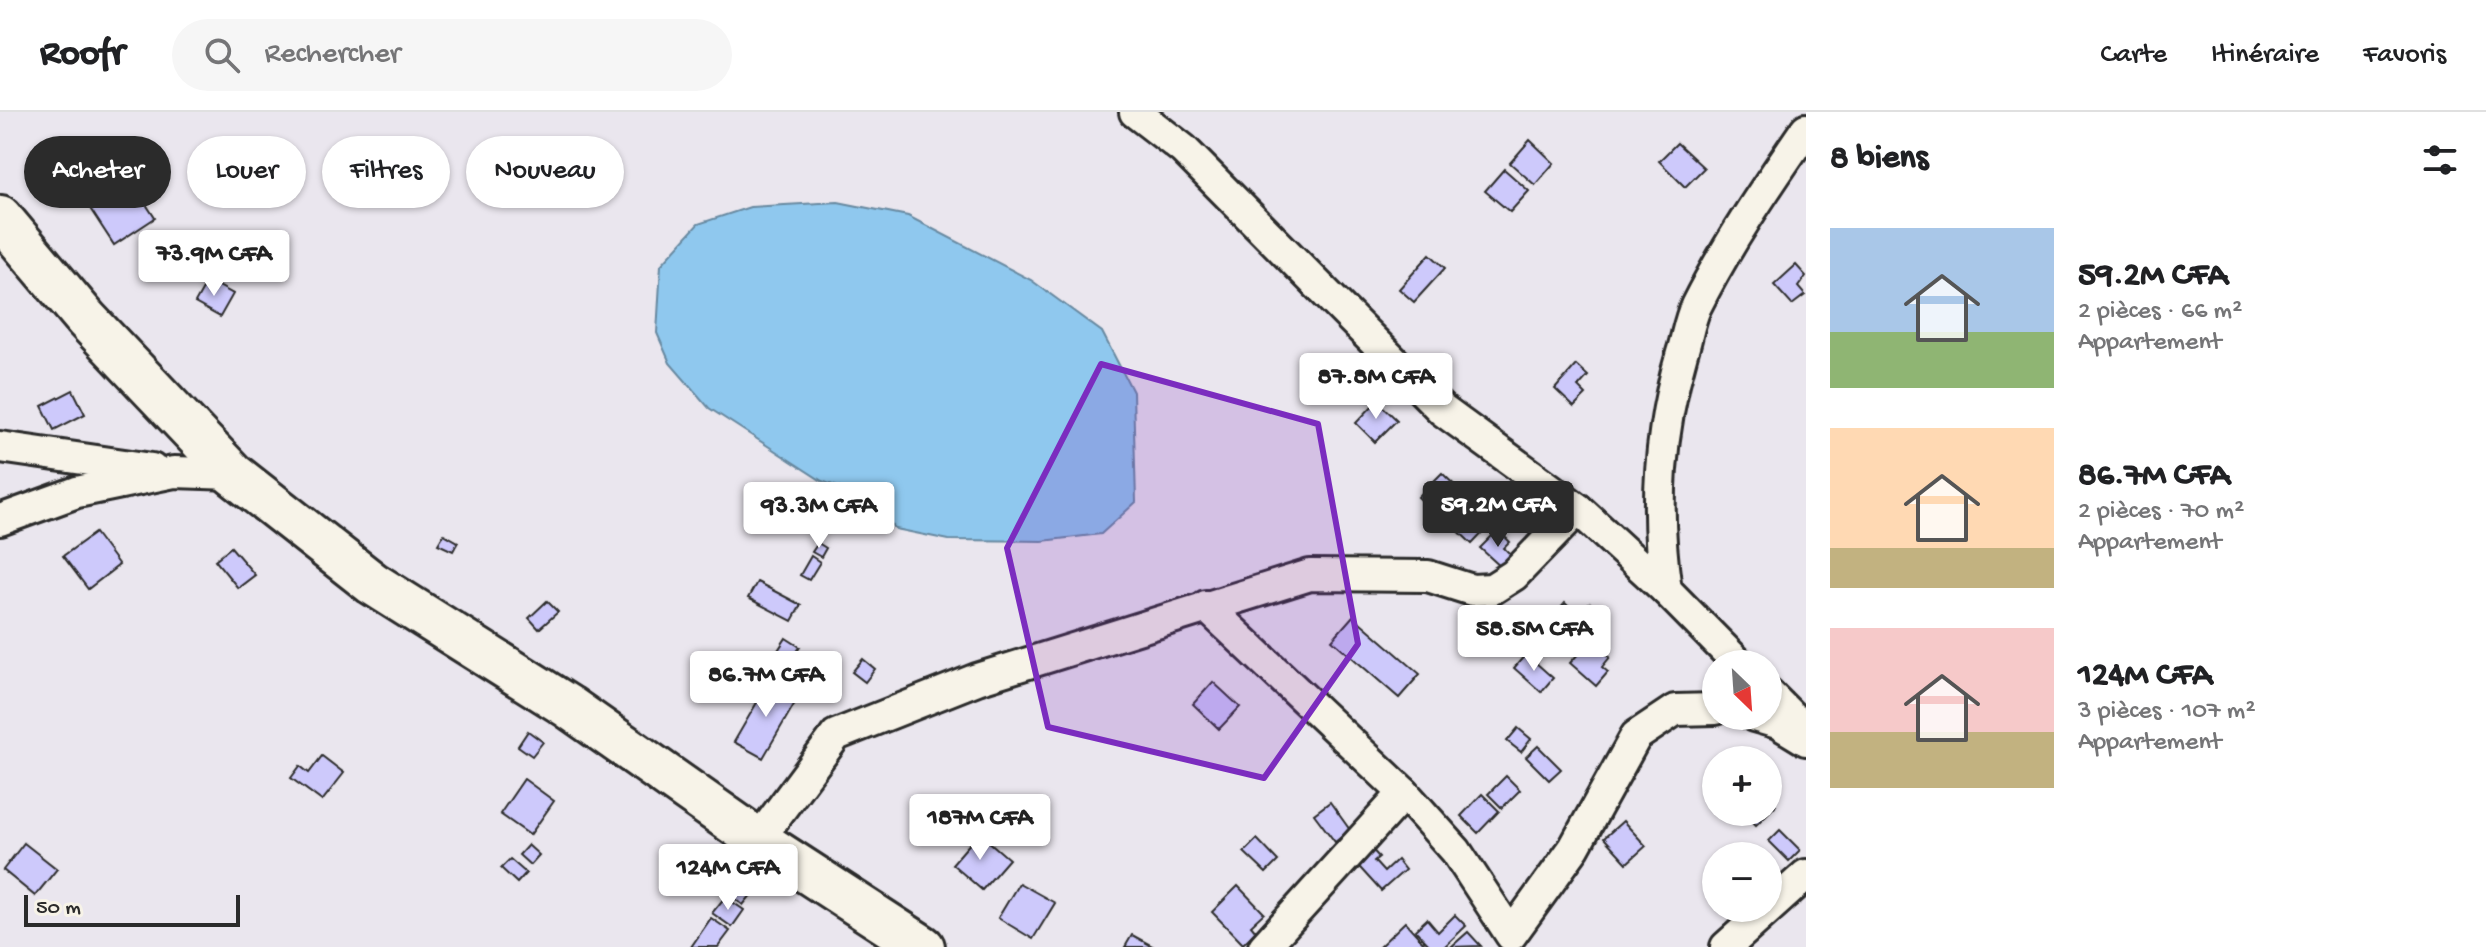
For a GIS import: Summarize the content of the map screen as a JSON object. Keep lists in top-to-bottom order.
{
  "scale_bar": "50 m",
  "north": "bottom right",
  "page": {
    "header": "Roofr",
    "search": "Rechercher",
    "nav": ["Carte", "Itinéraire", "Favoris"],
    "heading": "8 biens",
    "chip": [
      "Acheter",
      "Louer",
      "Filtres",
      "Nouveau"
    ],
    "list": [
      {
        "name": "59.2M CFA",
        "note": "2 pièces · 66 m² · Appartement"
      },
      {
        "name": "86.7M CFA",
        "note": "2 pièces · 70 m² · Appartement"
      },
      {
        "name": "124M CFA",
        "note": "3 pièces · 107 m² · Appartement"
      }
    ],
    "price": [
      "73.9M CFA",
      "87.8M CFA",
      "59.2M CFA",
      "93.3M CFA",
      "58.5M CFA",
      "86.7M CFA",
      "187M CFA",
      "124M CFA"
    ],
    "map_buttons": ["+", "−"],
    "scale": "50 m"
  }
}
